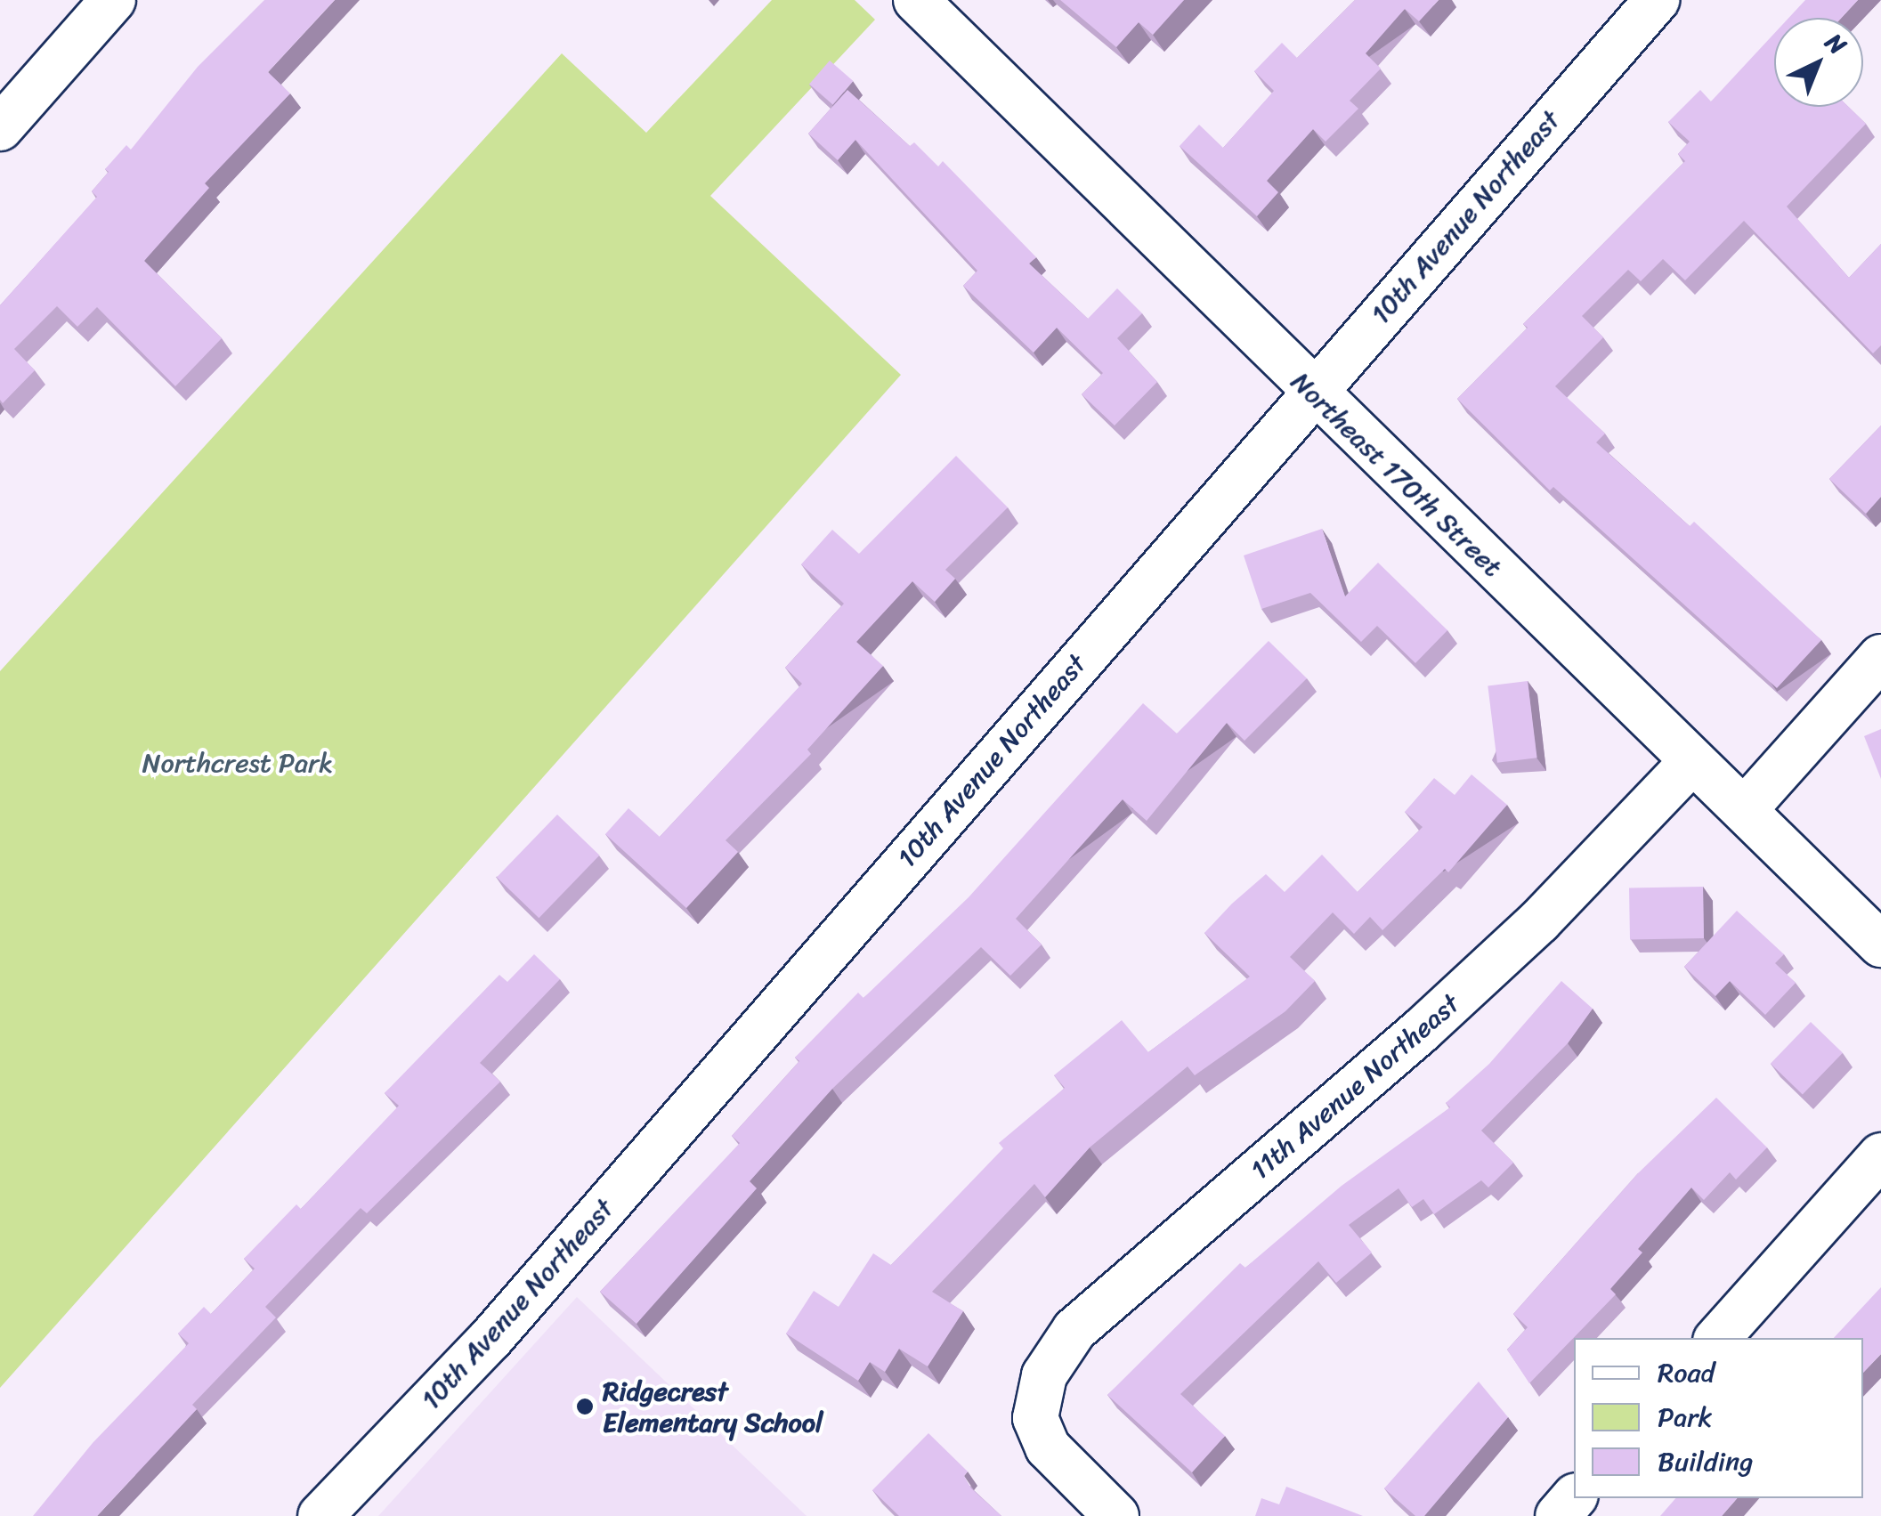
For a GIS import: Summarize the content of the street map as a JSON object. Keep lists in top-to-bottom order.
{
  "streets": {
    "street": ["10th Avenue Northeast", "Northeast 170th Street", "11th Avenue Northeast"]
  },
  "crossings": [
    ["10th Avenue Northeast", "Northeast 170th Street"],
    ["Northeast 170th Street", "11th Avenue Northeast"]
  ],
  "parks": ["Northcrest Park"],
  "places": ["Ridgecrest Elementary School"],
  "legend": ["Road", "Park", "Building"],
  "north": "top right"
}
